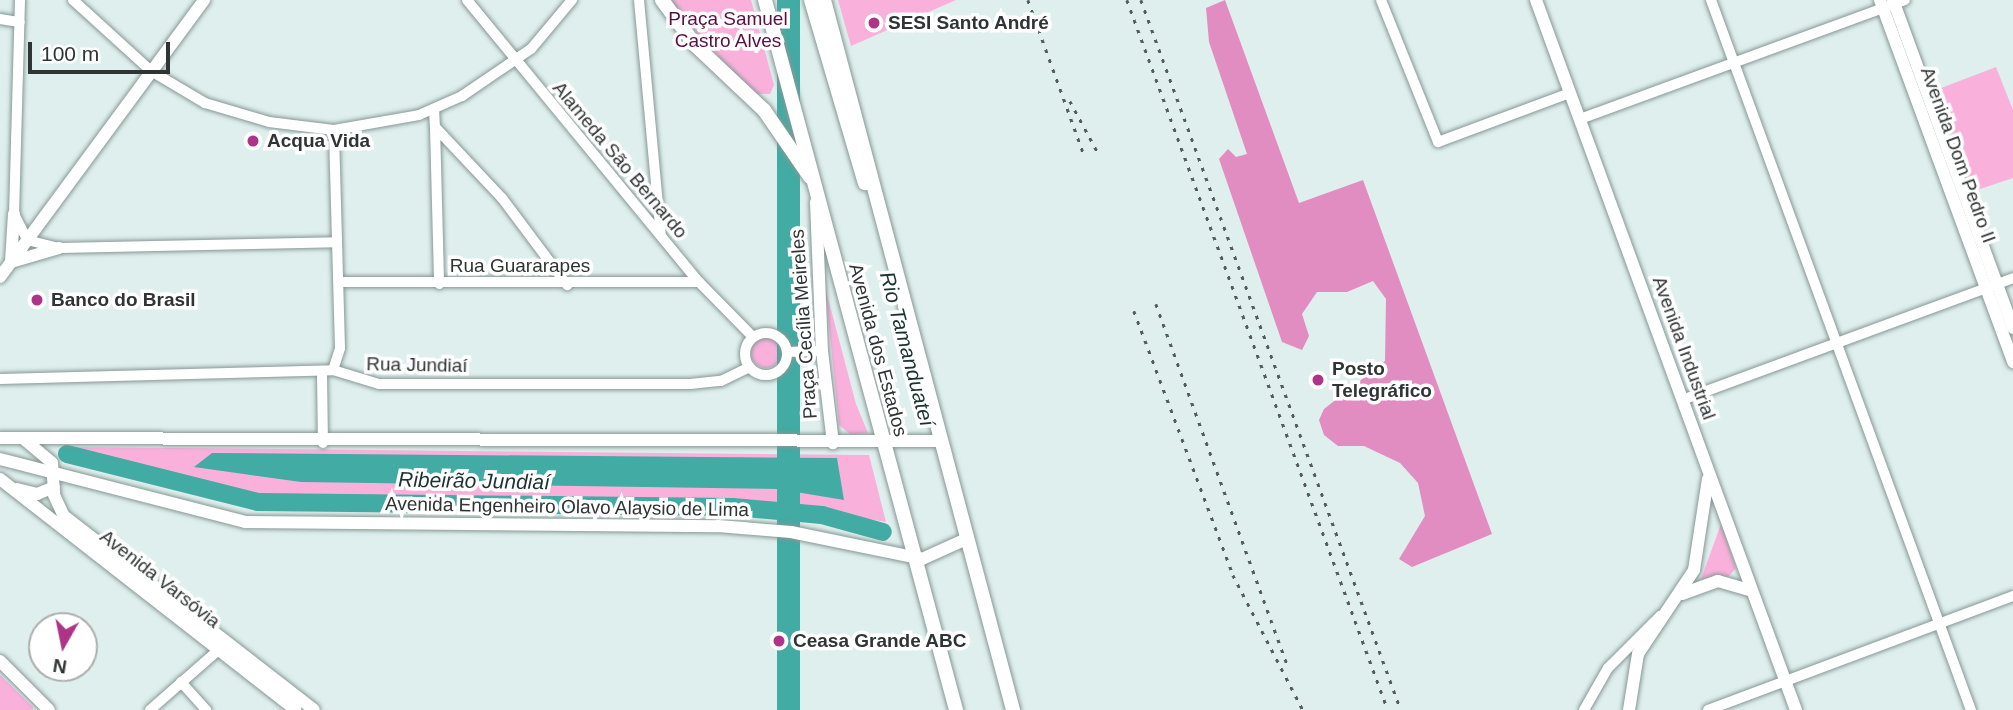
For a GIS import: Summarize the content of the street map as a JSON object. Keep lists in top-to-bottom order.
{
  "streets": {
    "highway": ["Avenida dos Estados"],
    "main road": [
      "Avenida Dom Pedro II",
      "Praça Cecília Meireles",
      "Avenida Industrial",
      "Avenida Engenheiro Olavo Alaysio de Lima",
      "Avenida Varsóvia"
    ],
    "street": ["Alameda São Bernardo", "Rua Guararapes", "Rua Jundiaí"]
  },
  "crossings": [
    ["Alameda São Bernardo", "Rua Guararapes"],
    ["Alameda São Bernardo", "Rua Jundiaí"],
    ["Praça Cecília Meireles", "Avenida dos Estados"],
    ["Avenida dos Estados", "Avenida Engenheiro Olavo Alaysio de Lima"],
    ["Avenida Engenheiro Olavo Alaysio de Lima", "Avenida Varsóvia"]
  ],
  "water": ["Rio Tamanduateí", "Ribeirão Jundiaí"],
  "parks": ["Praça Samuel Castro Alves"],
  "places": [
    "SESI Santo André",
    "Acqua Vida",
    "Banco do Brasil",
    "Posto Telegráfico",
    "Ceasa Grande ABC"
  ],
  "scale_bar": "100 m",
  "north": "bottom"
}
